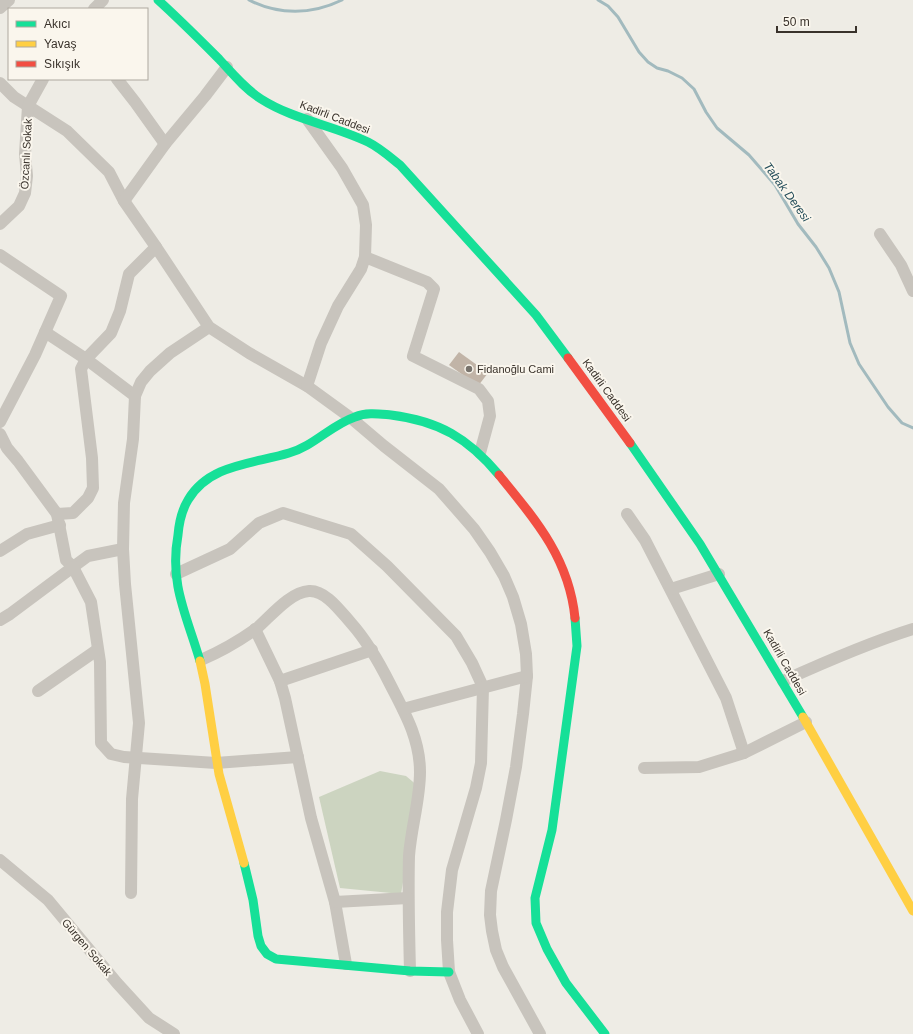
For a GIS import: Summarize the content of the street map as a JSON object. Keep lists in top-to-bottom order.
{
  "streets": {
    "street": ["Kadirli Caddesi", "Özcanlı Sokak", "Gürgen Sokak"]
  },
  "water": ["Tabak Deresi"],
  "places": ["Fidanoğlu Cami"],
  "legend": ["Akıcı", "Yavaş", "Sıkışık"],
  "scale_bar": "50 m"
}
